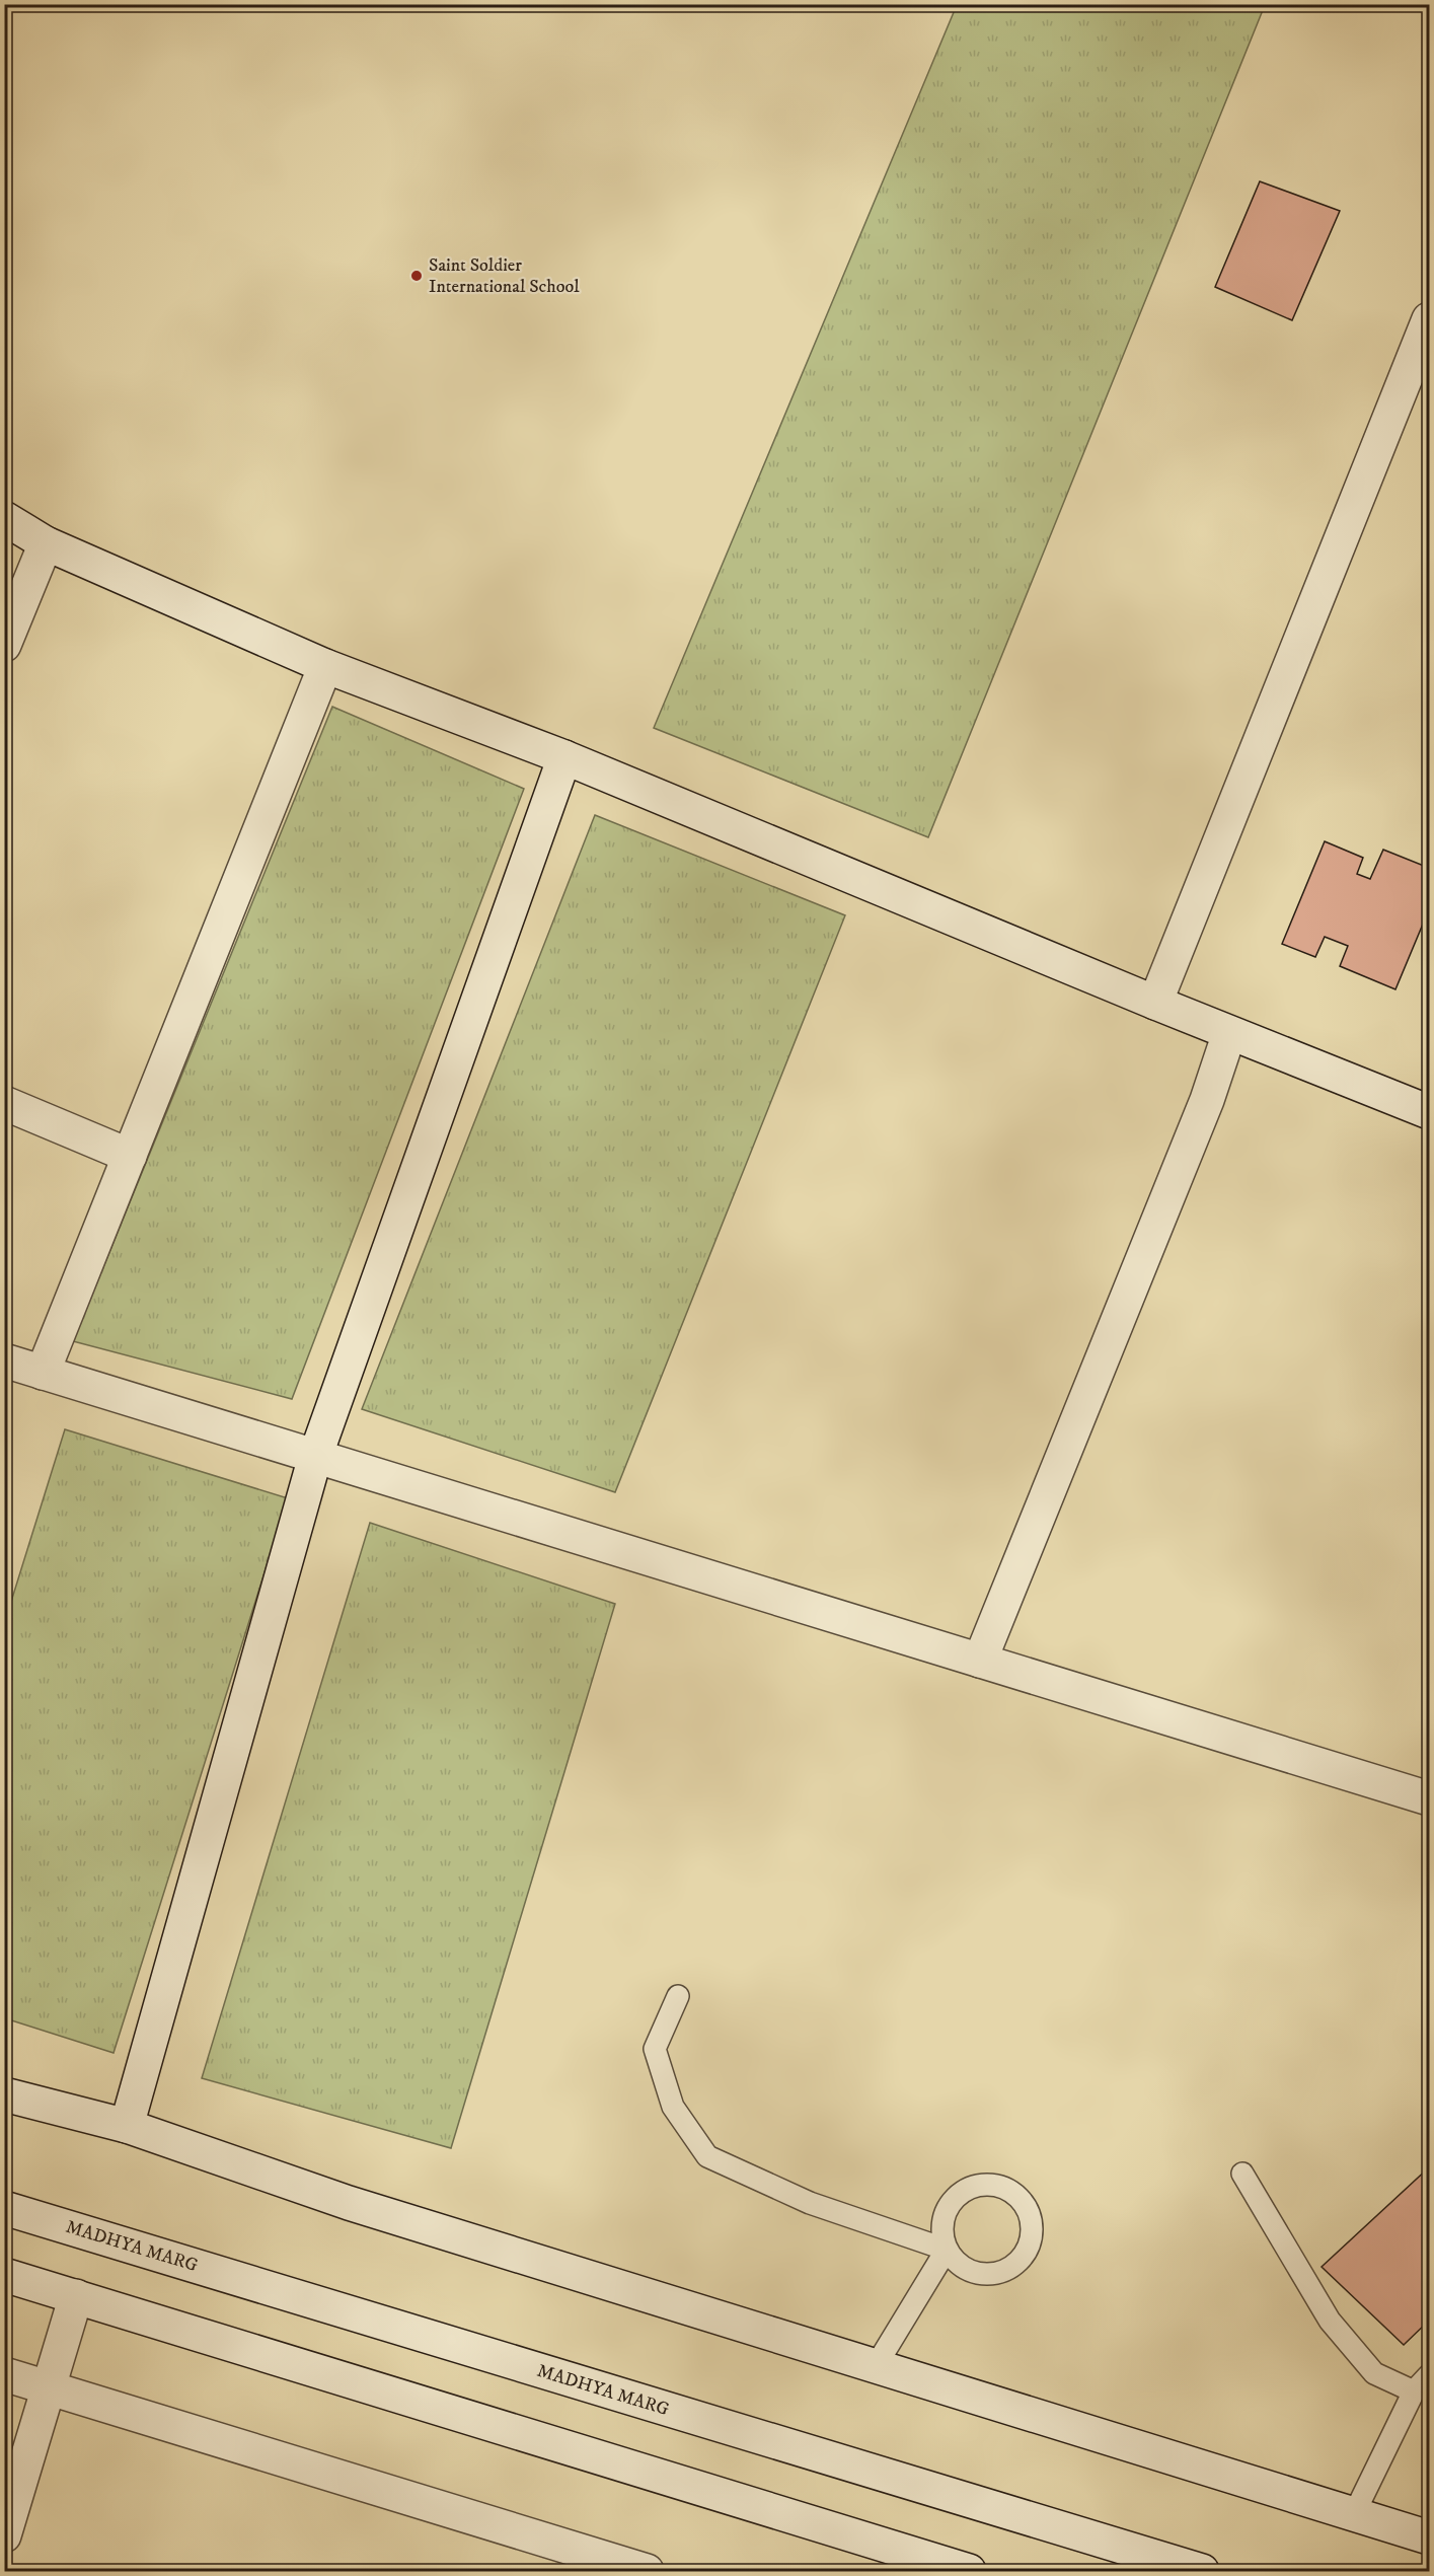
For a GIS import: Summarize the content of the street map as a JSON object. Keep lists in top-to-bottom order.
{
  "streets": {
    "street": ["MADHYA MARG"]
  },
  "places": ["Saint Soldier International School"]
}
